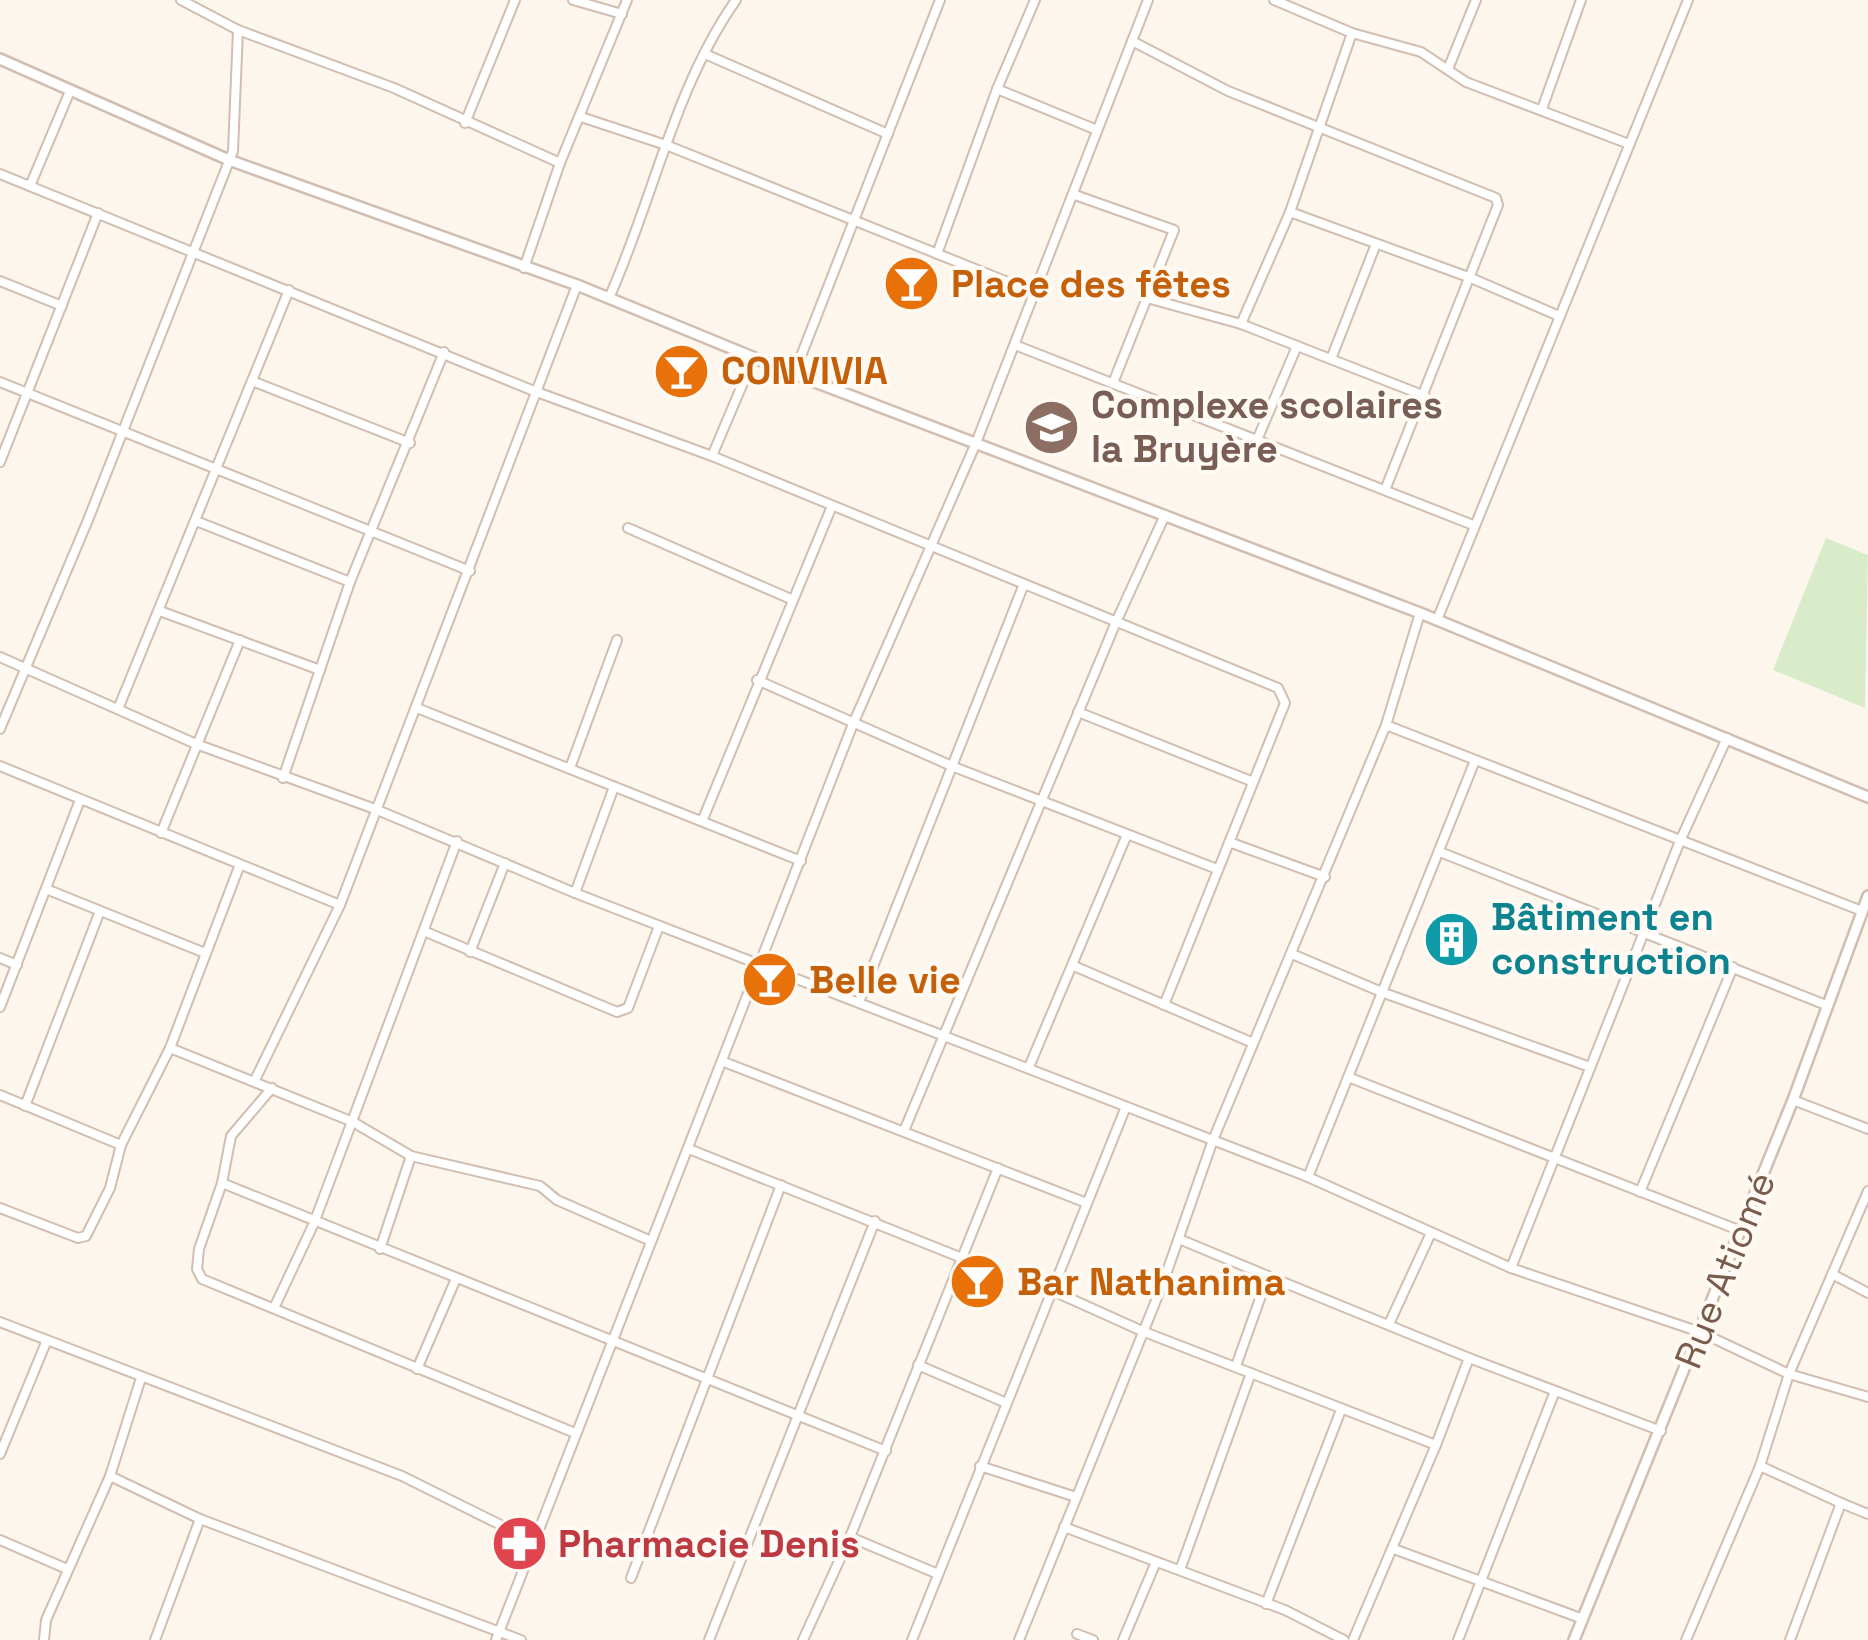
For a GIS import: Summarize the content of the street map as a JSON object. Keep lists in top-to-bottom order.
{
  "streets": {
    "street": ["Rue Atiomé"]
  },
  "places": {
    "bar": [
      "Place des fêtes",
      "CONVIVIA",
      "Belle vie",
      "Bar Nathanima"
    ],
    "school or university": ["Complexe scolaires la Bruyère"],
    "building": ["Bâtiment en construction"],
    "pharmacy": ["Pharmacie Denis"]
  }
}
